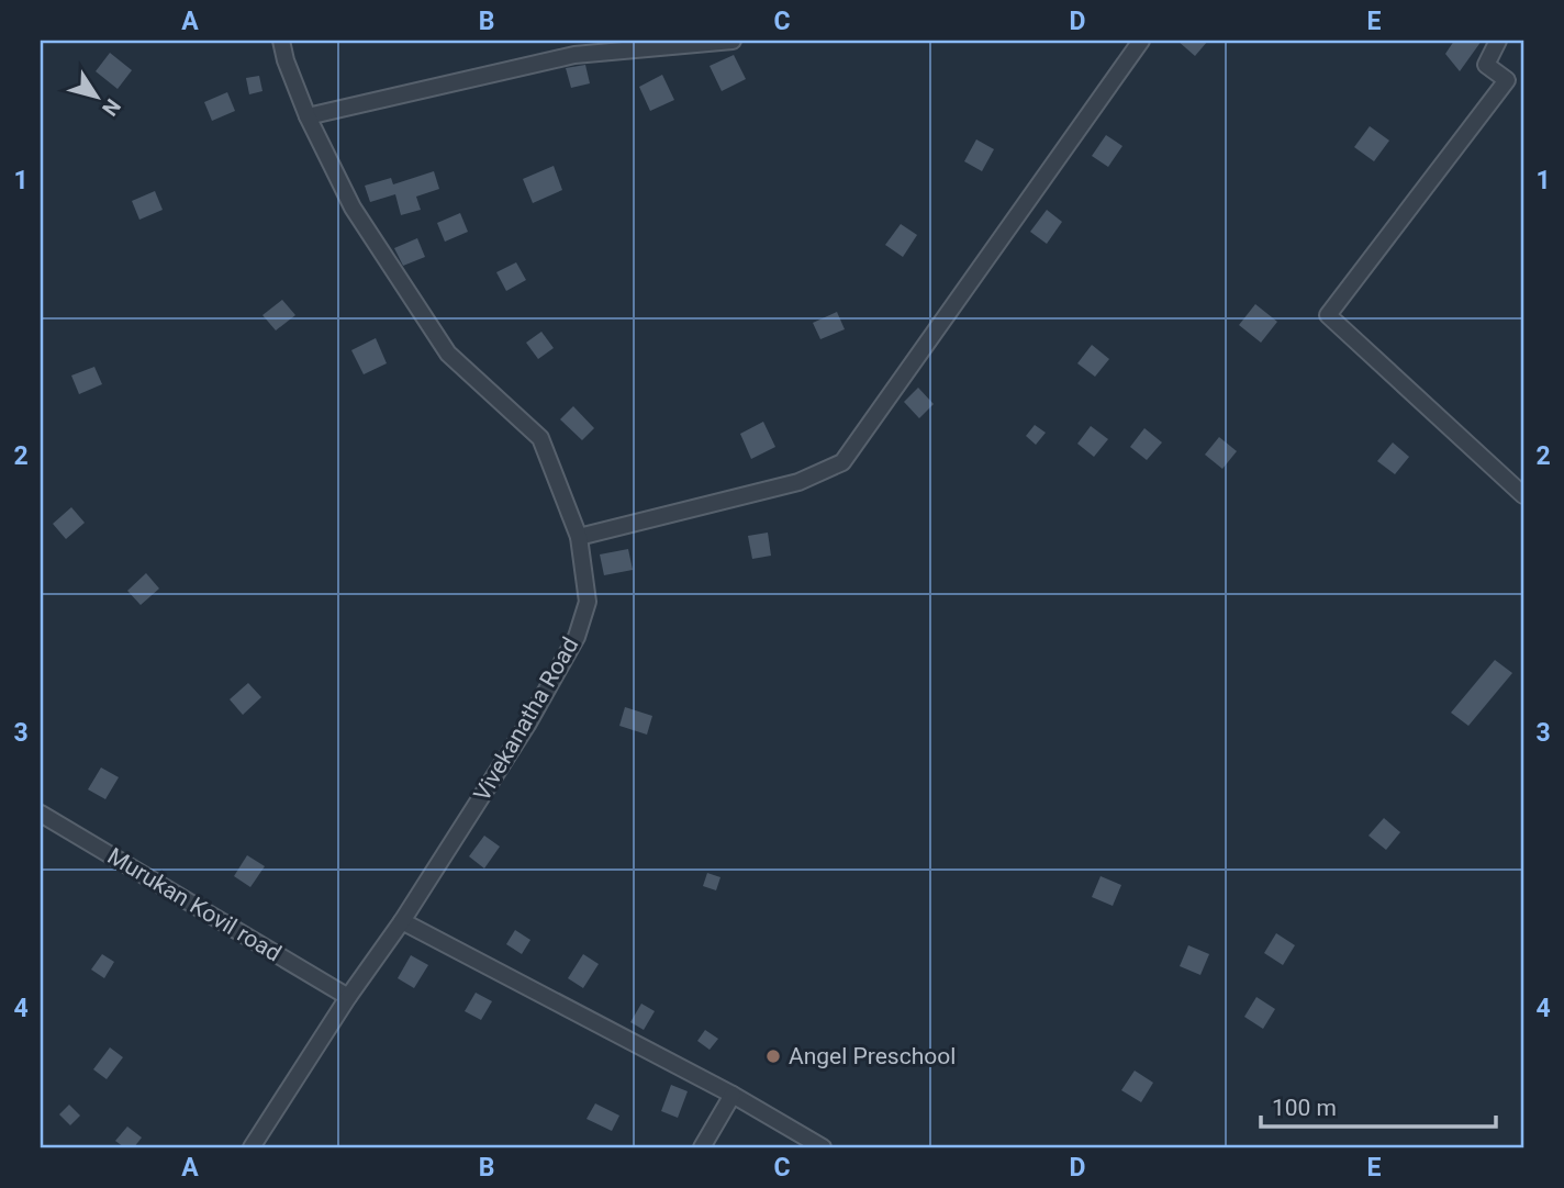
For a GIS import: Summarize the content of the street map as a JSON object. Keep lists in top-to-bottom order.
{
  "streets": {
    "street": ["Vivekanatha Road", "Murukan Kovil road"]
  },
  "crossings": [
    ["Vivekanatha Road", "Murukan Kovil road"]
  ],
  "places": ["Angel Preschool"],
  "scale_bar": "100 m",
  "north": "bottom right",
  "grid": {
    "columns": [
      "A",
      "B",
      "C",
      "D",
      "E"
    ],
    "rows": [
      "1",
      "2",
      "3",
      "4"
    ]
  }
}
